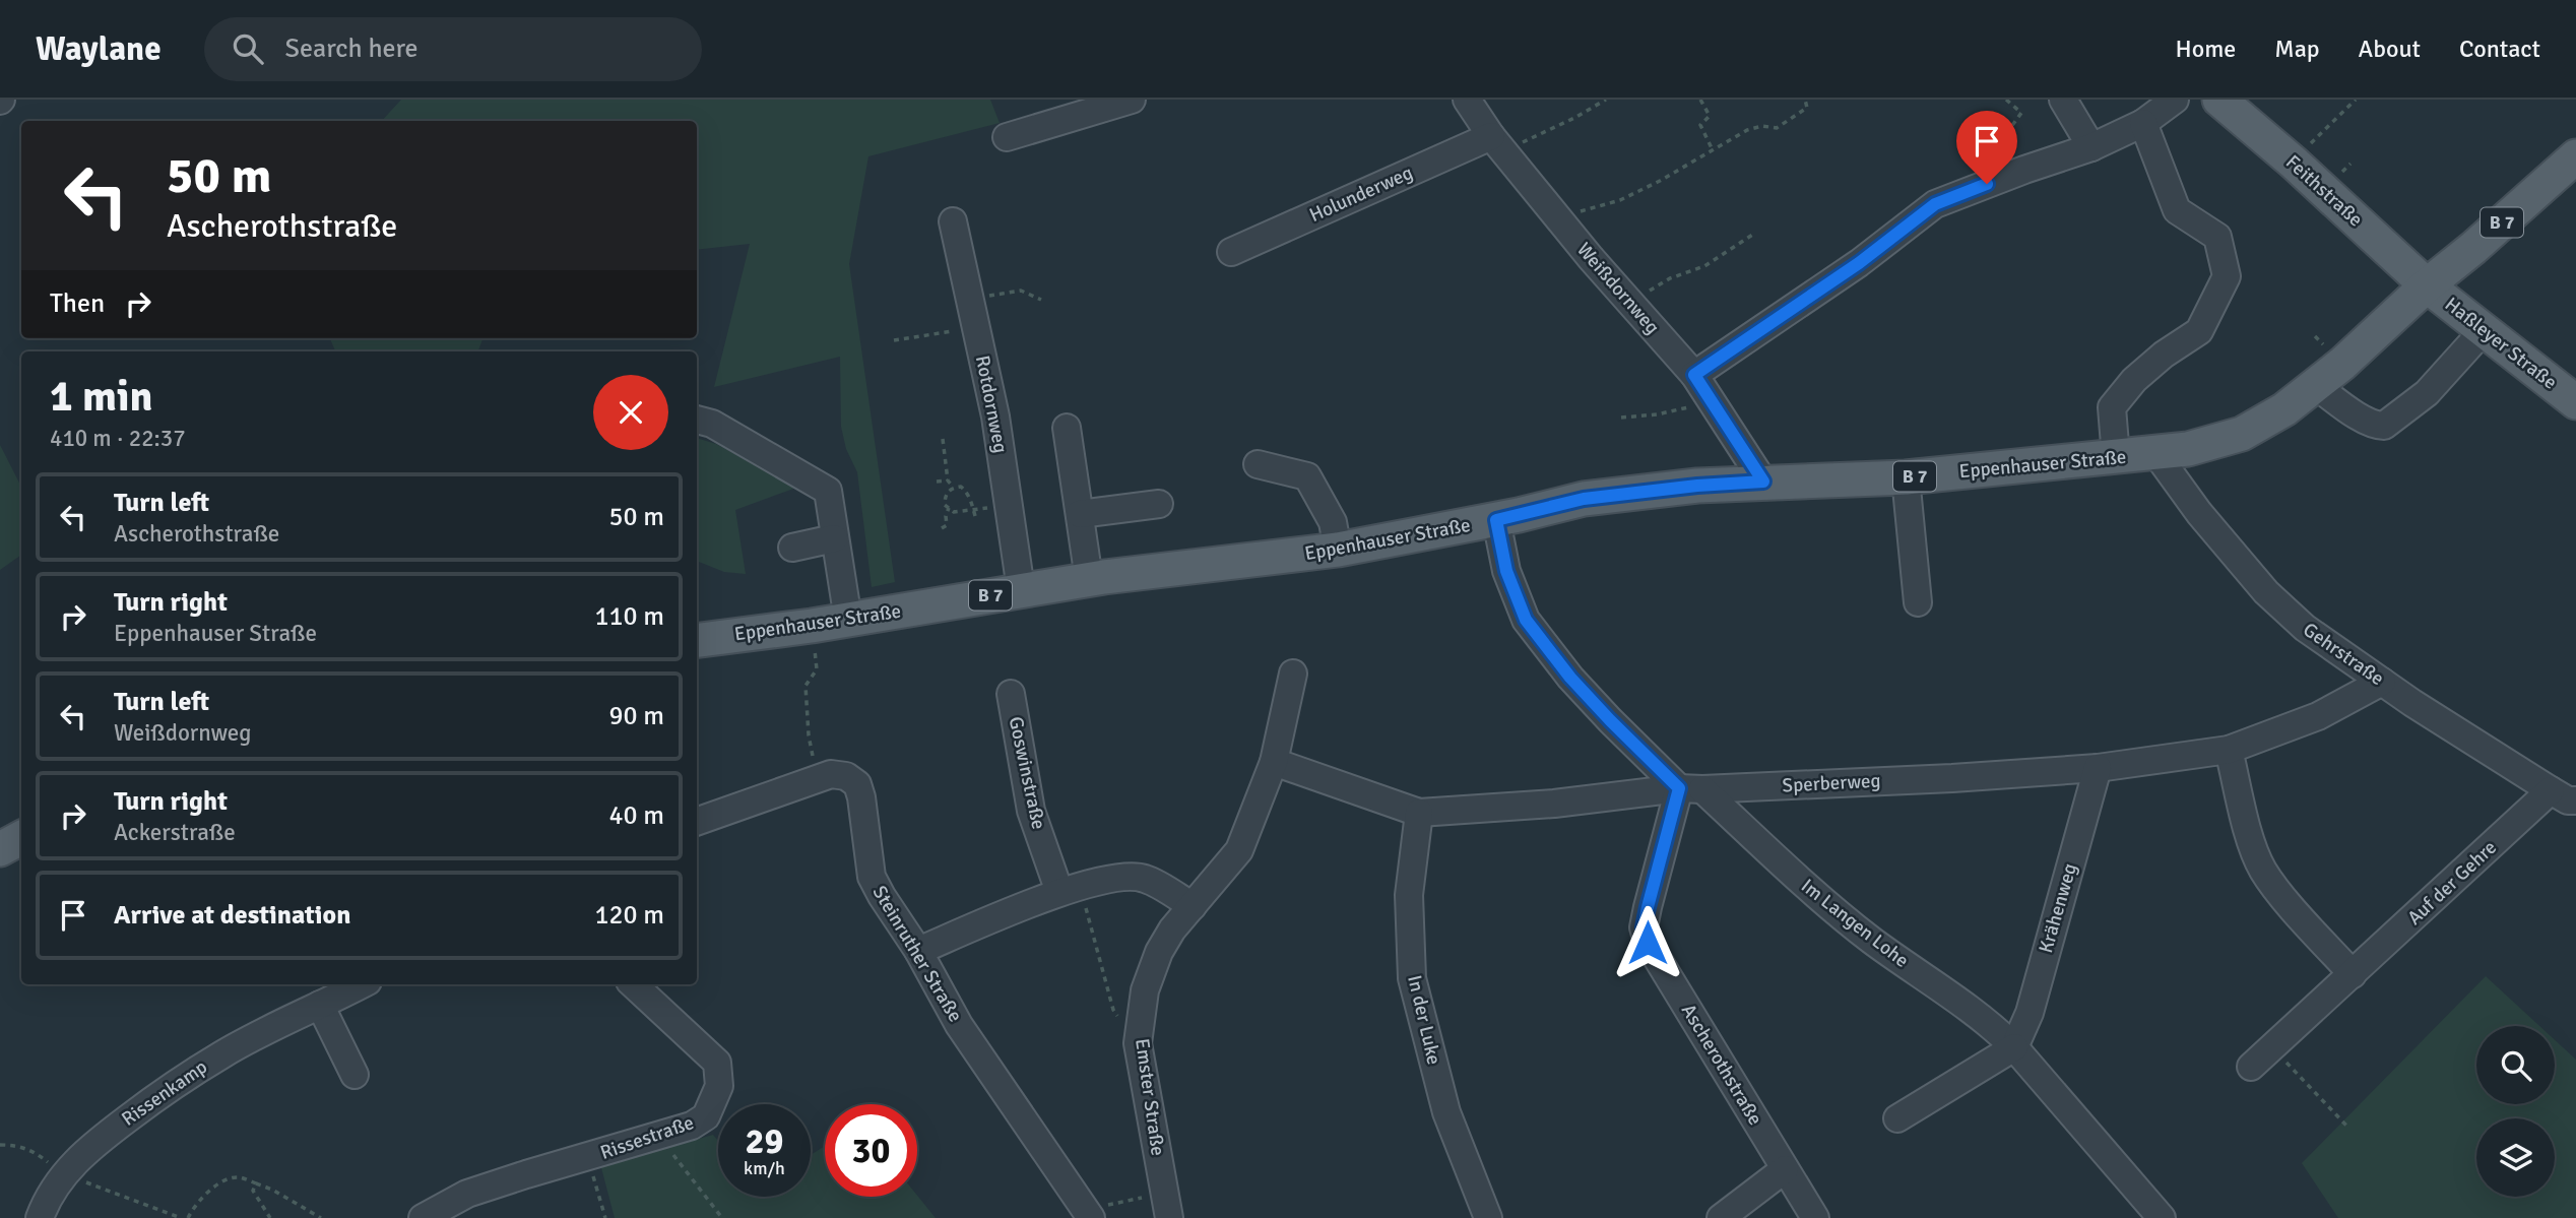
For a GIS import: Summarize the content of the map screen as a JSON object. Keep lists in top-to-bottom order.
{
  "streets": {
    "main road": [
      "Feithstraße",
      "B 7",
      "Haßleyer Straße",
      "Eppenhauser Straße"
    ],
    "street": [
      "Holunderweg",
      "Weißdornweg",
      "Rotdornweg",
      "Gehrstraße",
      "Goswinstraße",
      "Sperberweg",
      "Auf der Gehre",
      "Krähenweg",
      "Im Langen Lohe",
      "Steinruther Straße",
      "In der Luke",
      "Ascherothstraße",
      "Rissenkamp",
      "Emster Straße",
      "Rissestraße"
    ]
  },
  "crossings": [
    ["Feithstraße", "Haßleyer Straße"],
    ["Feithstraße", "Eppenhauser Straße"],
    ["Holunderweg", "Weißdornweg"],
    ["Weißdornweg", "Eppenhauser Straße"],
    ["Haßleyer Straße", "Eppenhauser Straße"],
    ["Rotdornweg", "Eppenhauser Straße"],
    ["Eppenhauser Straße", "Gehrstraße"],
    ["Gehrstraße", "Sperberweg"],
    ["Gehrstraße", "Auf der Gehre"],
    ["Sperberweg", "Krähenweg"],
    ["Sperberweg", "Im Langen Lohe"],
    ["Sperberweg", "In der Luke"],
    ["Sperberweg", "Ascherothstraße"],
    ["Sperberweg", "Emster Straße"],
    ["Krähenweg", "Im Langen Lohe"],
    ["Im Langen Lohe", "Ascherothstraße"]
  ],
  "page": {
    "header": "Waylane",
    "search": "Search here",
    "nav": [
      "Home",
      "Map",
      "About",
      "Contact"
    ],
    "turn": ["50 m", "Ascherothstraße"],
    "then": "Then",
    "heading": ["1 min", "410 m · 22:37"],
    "list": [
      {
        "name": "Turn left",
        "note": "Ascherothstraße",
        "value": "50 m"
      },
      {
        "name": "Turn right",
        "note": "Eppenhauser Straße",
        "value": "110 m"
      },
      {
        "name": "Turn left",
        "note": "Weißdornweg",
        "value": "90 m"
      },
      {
        "name": "Turn right",
        "note": "Ackerstraße",
        "value": "40 m"
      },
      {
        "name": "Arrive at destination",
        "value": "120 m"
      }
    ],
    "speed": "29 km/h",
    "limit": "30"
  }
}
